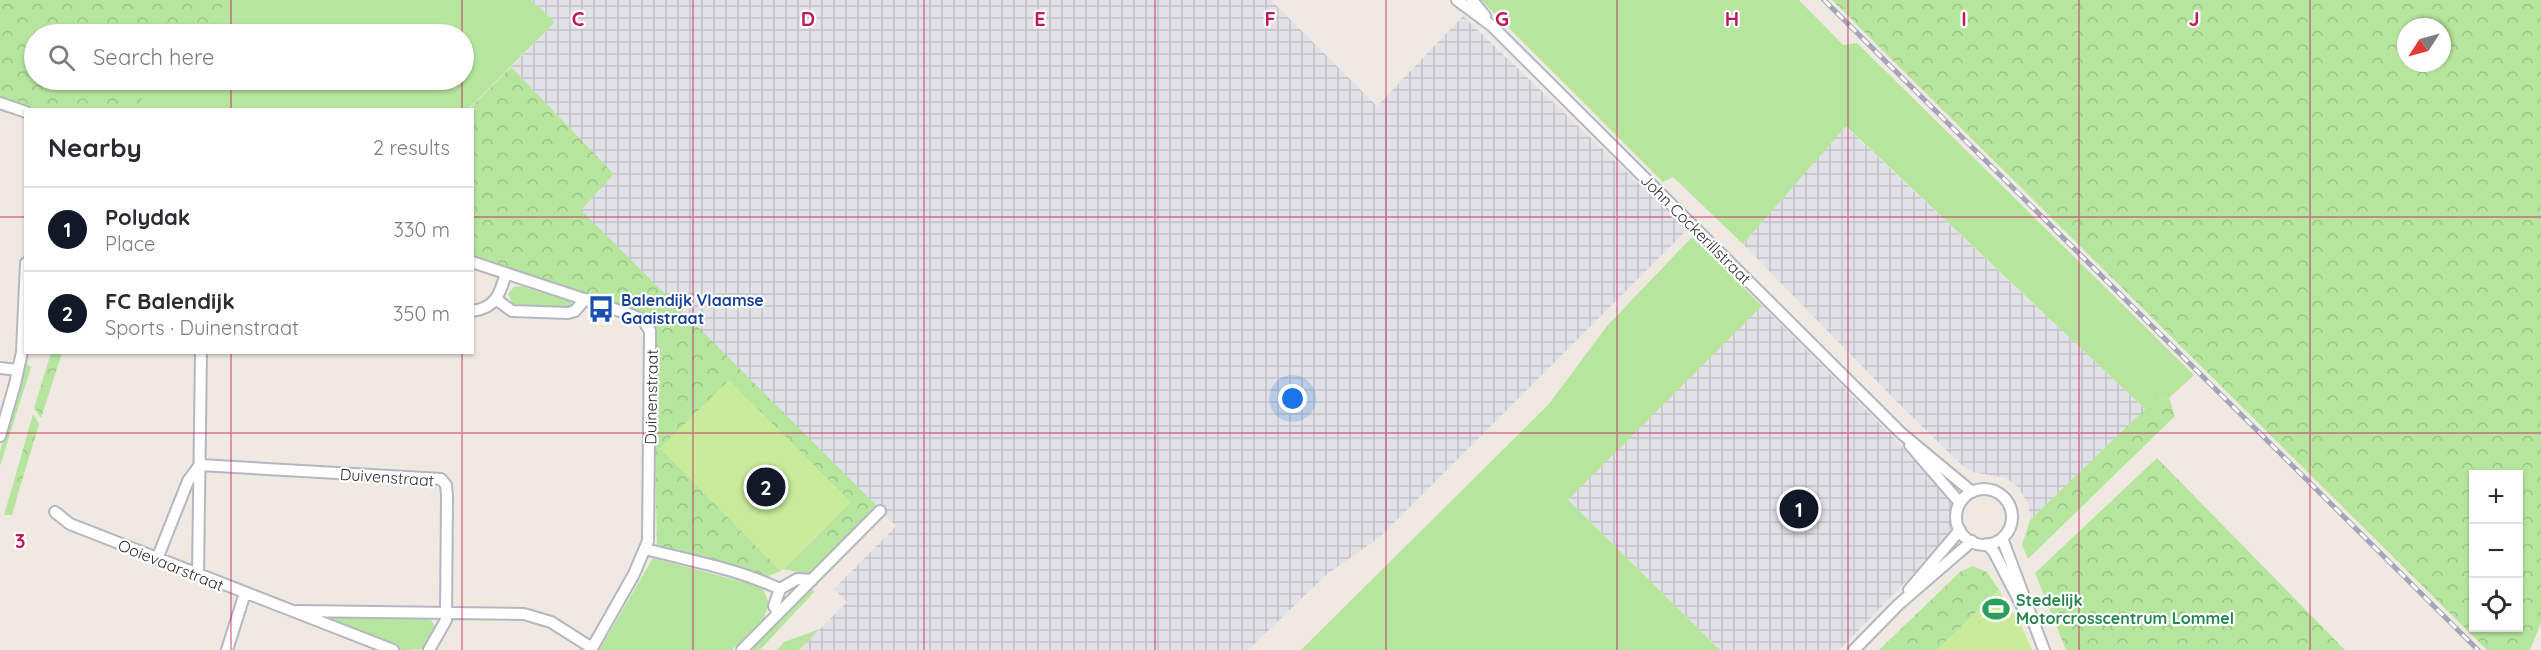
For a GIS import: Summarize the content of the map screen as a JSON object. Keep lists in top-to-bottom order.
{
  "streets": {
    "street": [
      "John Cockerillstraat",
      "Duinenstraat",
      "Duivenstraat",
      "Ooievaarstraat"
    ]
  },
  "crossings": [
    ["Duinenstraat", "Ooievaarstraat"],
    ["Duivenstraat", "Ooievaarstraat"]
  ],
  "places": {
    "bus stop": ["Balendijk Vlaamse Gaaistraat"],
    "sports": ["Stedelijk Motorcrosscentrum Lommel"]
  },
  "north": "bottom left",
  "page": {
    "search": "Search here",
    "heading": ["Nearby", "2 results"],
    "list": [
      {
        "mark": "1",
        "name": "Polydak",
        "note": "Place",
        "value": "330 m"
      },
      {
        "mark": "2",
        "name": "FC Balendijk",
        "note": "Sports · Duinenstraat",
        "value": "350 m"
      }
    ],
    "pins": ["2", "1"],
    "map_buttons": ["+", "−"]
  },
  "grid": {
    "columns": [
      "C",
      "D",
      "E",
      "F",
      "G",
      "H",
      "I",
      "J"
    ],
    "rows": ["3"]
  }
}
